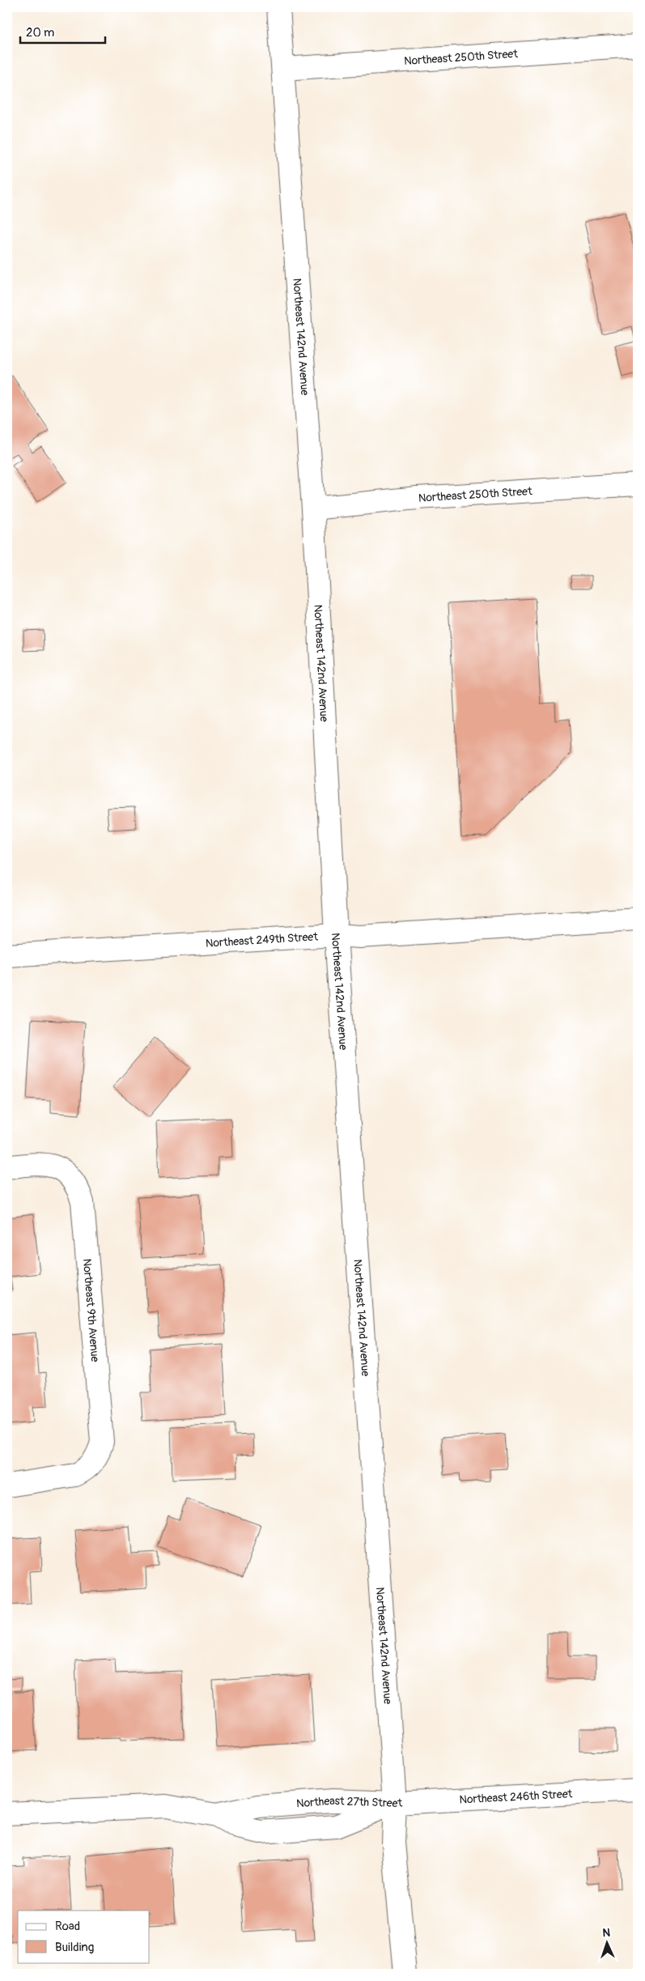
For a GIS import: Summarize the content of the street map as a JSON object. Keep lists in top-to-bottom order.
{
  "streets": {
    "street": [
      "Northeast 250th Street",
      "Northeast 142nd Avenue",
      "Northeast 249th Street",
      "Northeast 9th Avenue",
      "Northeast 246th Street",
      "Northeast 27th Street"
    ]
  },
  "crossings": [
    ["Northeast 250th Street", "Northeast 142nd Avenue"],
    ["Northeast 142nd Avenue", "Northeast 249th Street"],
    ["Northeast 142nd Avenue", "Northeast 246th Street"],
    ["Northeast 142nd Avenue", "Northeast 27th Street"],
    ["Northeast 246th Street", "Northeast 27th Street"]
  ],
  "legend": ["Road", "Building"],
  "scale_bar": "20 m",
  "north": "top"
}
